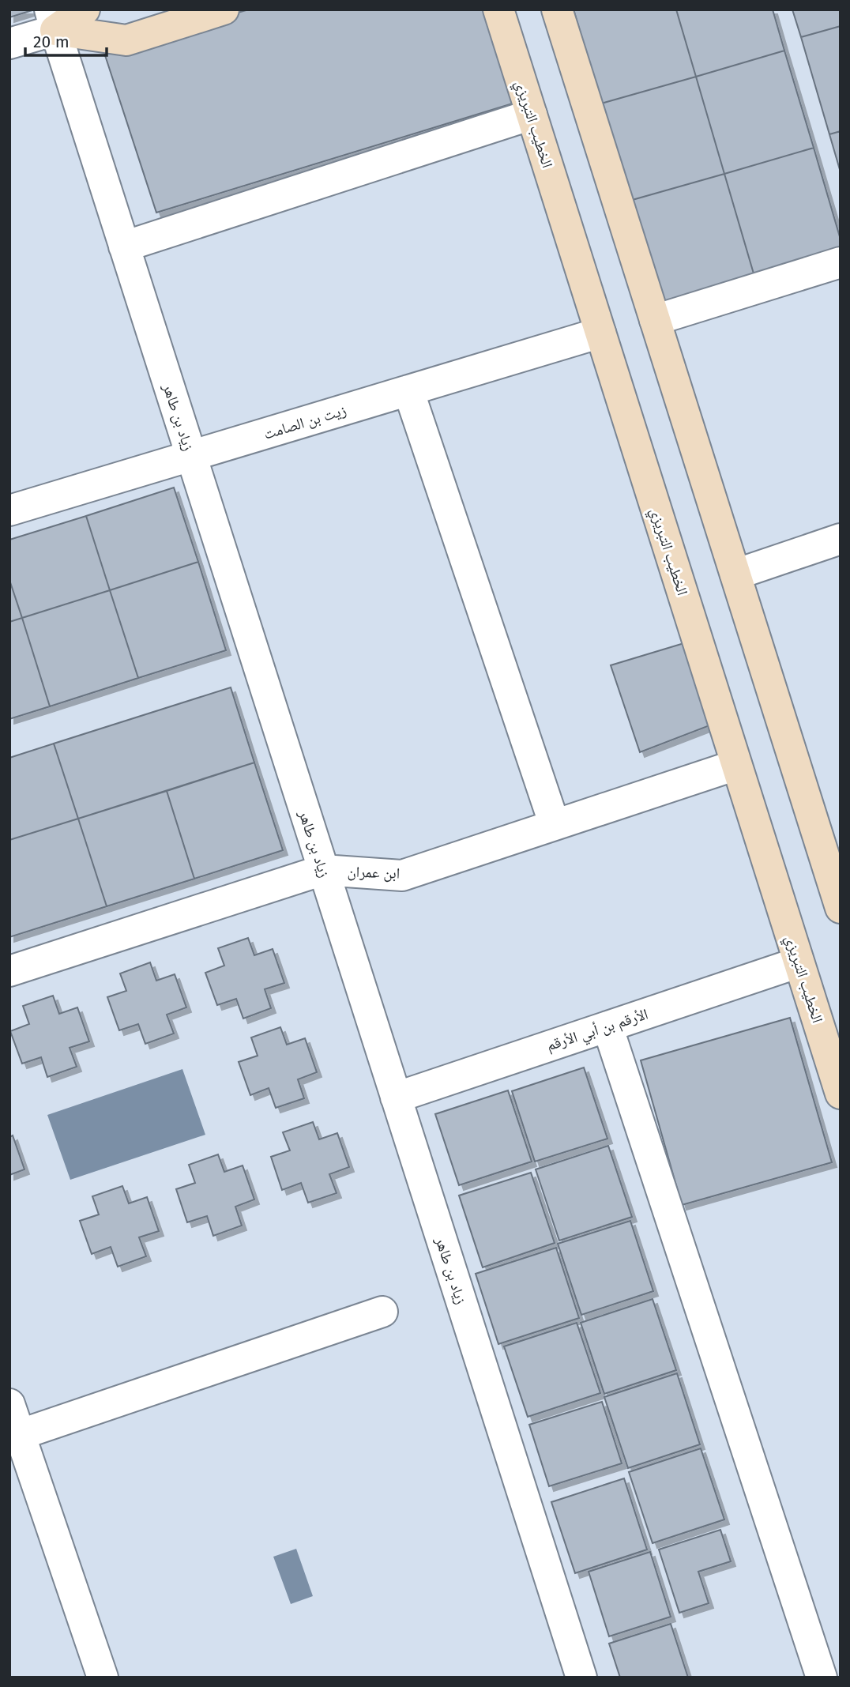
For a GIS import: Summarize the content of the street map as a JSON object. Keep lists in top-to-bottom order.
{
  "streets": {
    "street": [
      "الخطيب التبريزي",
      "زياد بن طاهر",
      "زيت بن الصامت",
      "ابن عمران",
      "الأرقم بن أبي الأرقم"
    ]
  },
  "crossings": [
    ["الخطيب التبريزي", "زيت بن الصامت"],
    ["الخطيب التبريزي", "ابن عمران"],
    ["الخطيب التبريزي", "الأرقم بن أبي الأرقم"],
    ["زياد بن طاهر", "زيت بن الصامت"],
    ["زياد بن طاهر", "ابن عمران"],
    ["زياد بن طاهر", "الأرقم بن أبي الأرقم"]
  ],
  "scale_bar": "20 m"
}
